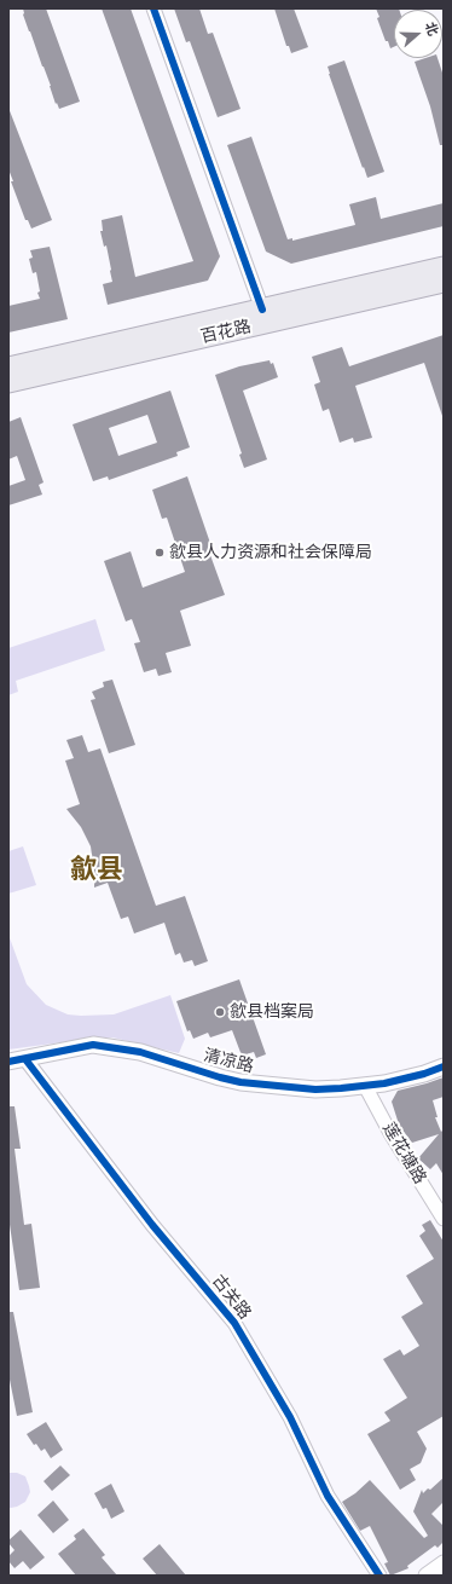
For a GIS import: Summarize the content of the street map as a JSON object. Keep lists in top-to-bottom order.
{
  "streets": {
    "main road": ["百花路"],
    "street": ["清凉路", "莲花塘路", "古关路"]
  },
  "crossings": [
    ["清凉路", "莲花塘路"],
    ["清凉路", "古关路"]
  ],
  "districts": ["歙县"],
  "places": ["歙县人力资源和社会保障局", "歙县档案局"],
  "north": "right"
}
